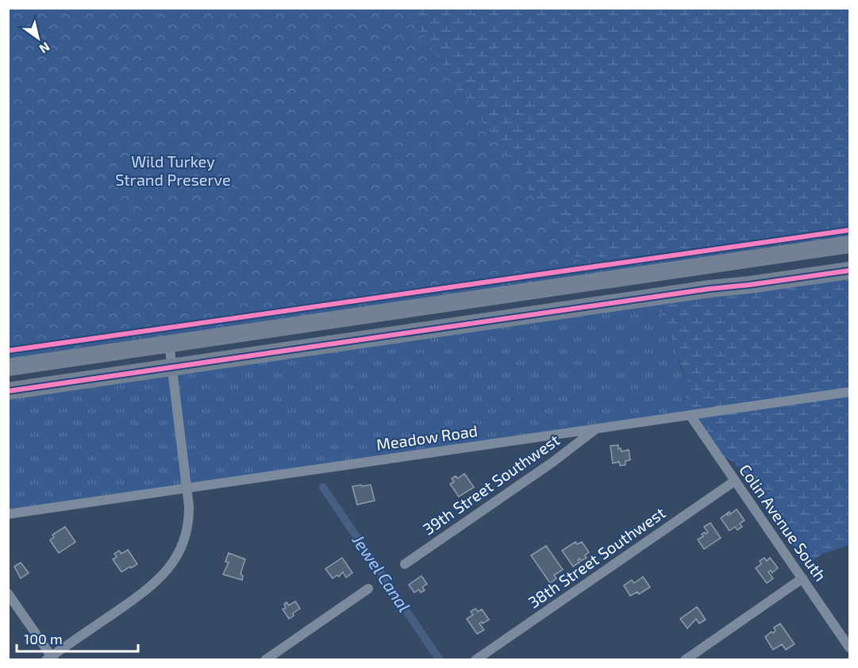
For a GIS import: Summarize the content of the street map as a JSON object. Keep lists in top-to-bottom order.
{
  "streets": {
    "street": [
      "Meadow Road",
      "39th Street Southwest",
      "Colin Avenue South",
      "38th Street Southwest"
    ]
  },
  "crossings": [
    ["Meadow Road", "39th Street Southwest"],
    ["Meadow Road", "Colin Avenue South"],
    ["Colin Avenue South", "38th Street Southwest"]
  ],
  "water": ["Jewel Canal"],
  "parks": ["Wild Turkey Strand Preserve"],
  "scale_bar": "100 m",
  "north": "bottom right"
}
